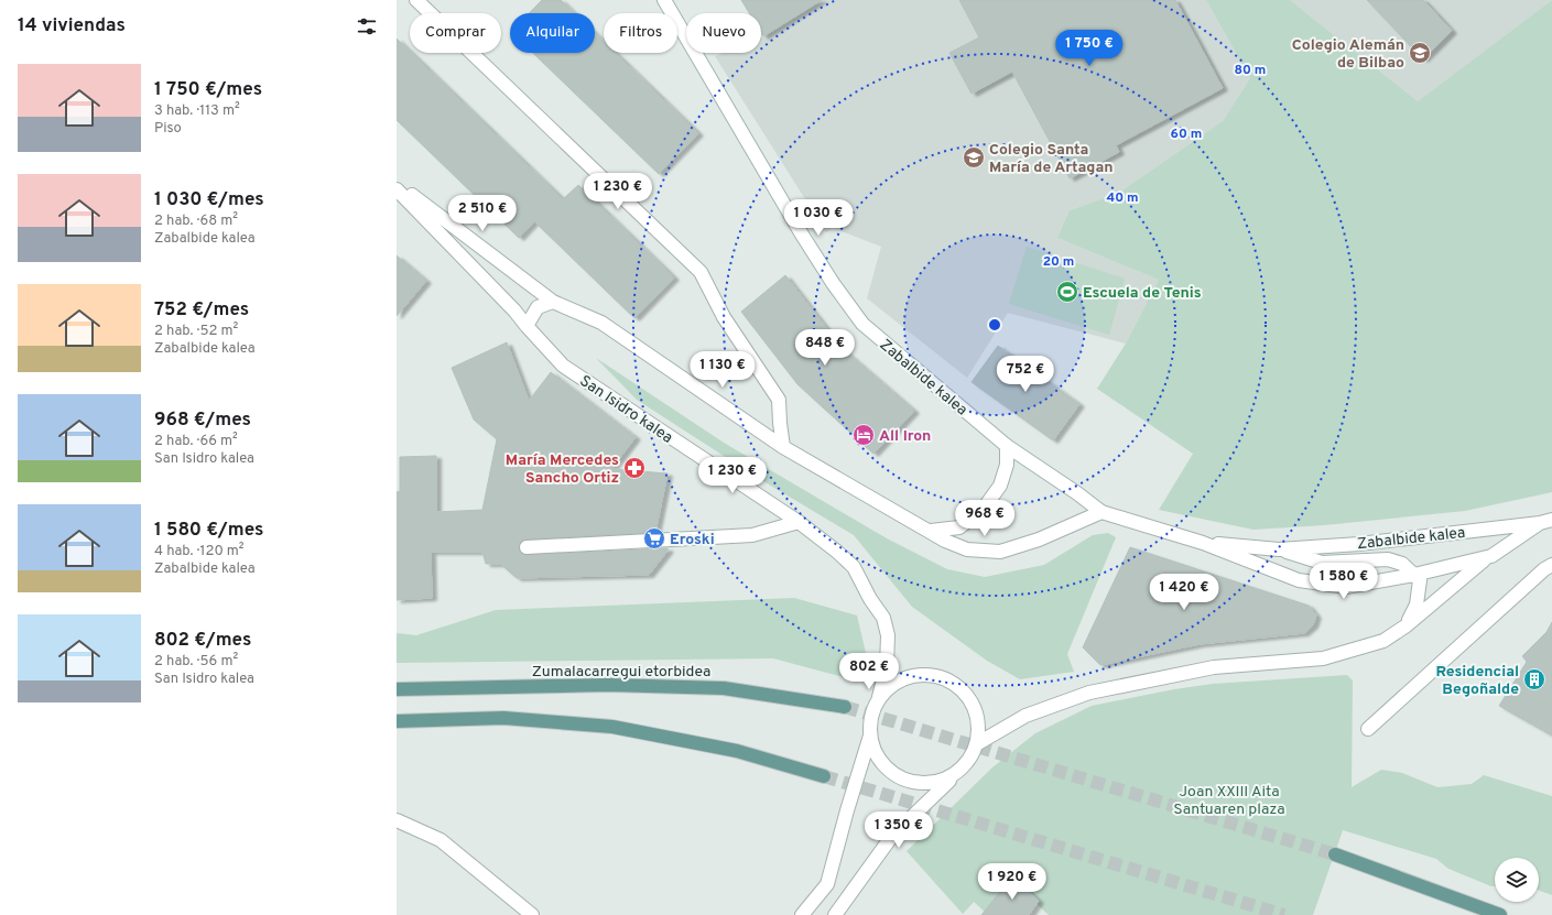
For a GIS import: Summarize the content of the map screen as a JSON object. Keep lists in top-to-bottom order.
{
  "streets": {
    "main road": ["Zumalacarregui etorbidea"],
    "street": ["Zabalbide kalea", "San Isidro kalea"]
  },
  "parks": ["Joan XXIII Aita Santuaren plaza"],
  "places": {
    "school or university": ["Colegio Alemán de Bilbao", "Colegio Santa María de Artagan"],
    "sports": ["Escuela de Tenis"],
    "hotel": ["All Iron"],
    "pharmacy": ["María Mercedes Sancho Ortiz"],
    "supermarket": ["Eroski"],
    "building": ["Residencial Begoñalde"]
  },
  "page": {
    "heading": "14 viviendas",
    "chip": [
      "Comprar",
      "Alquilar",
      "Filtros",
      "Nuevo"
    ],
    "price": [
      "1 750 €",
      "1 230 €",
      "2 510 €",
      "1 030 €",
      "848 €",
      "1 130 €",
      "752 €",
      "1 230 €",
      "968 €",
      "1 580 €",
      "1 420 €",
      "802 €",
      "1 350 €",
      "1 920 €"
    ],
    "list": [
      {
        "name": "1 750 €/mes",
        "note": "3 hab. · 113 m² · Piso"
      },
      {
        "name": "1 030 €/mes",
        "note": "2 hab. · 68 m² · Zabalbide kalea"
      },
      {
        "name": "752 €/mes",
        "note": "2 hab. · 52 m² · Zabalbide kalea"
      },
      {
        "name": "968 €/mes",
        "note": "2 hab. · 66 m² · San Isidro kalea"
      },
      {
        "name": "1 580 €/mes",
        "note": "4 hab. · 120 m² · Zabalbide kalea"
      },
      {
        "name": "802 €/mes",
        "note": "2 hab. · 56 m² · San Isidro kalea"
      }
    ]
  },
  "rings": [
    "80 m",
    "60 m",
    "40 m",
    "20 m"
  ]
}
